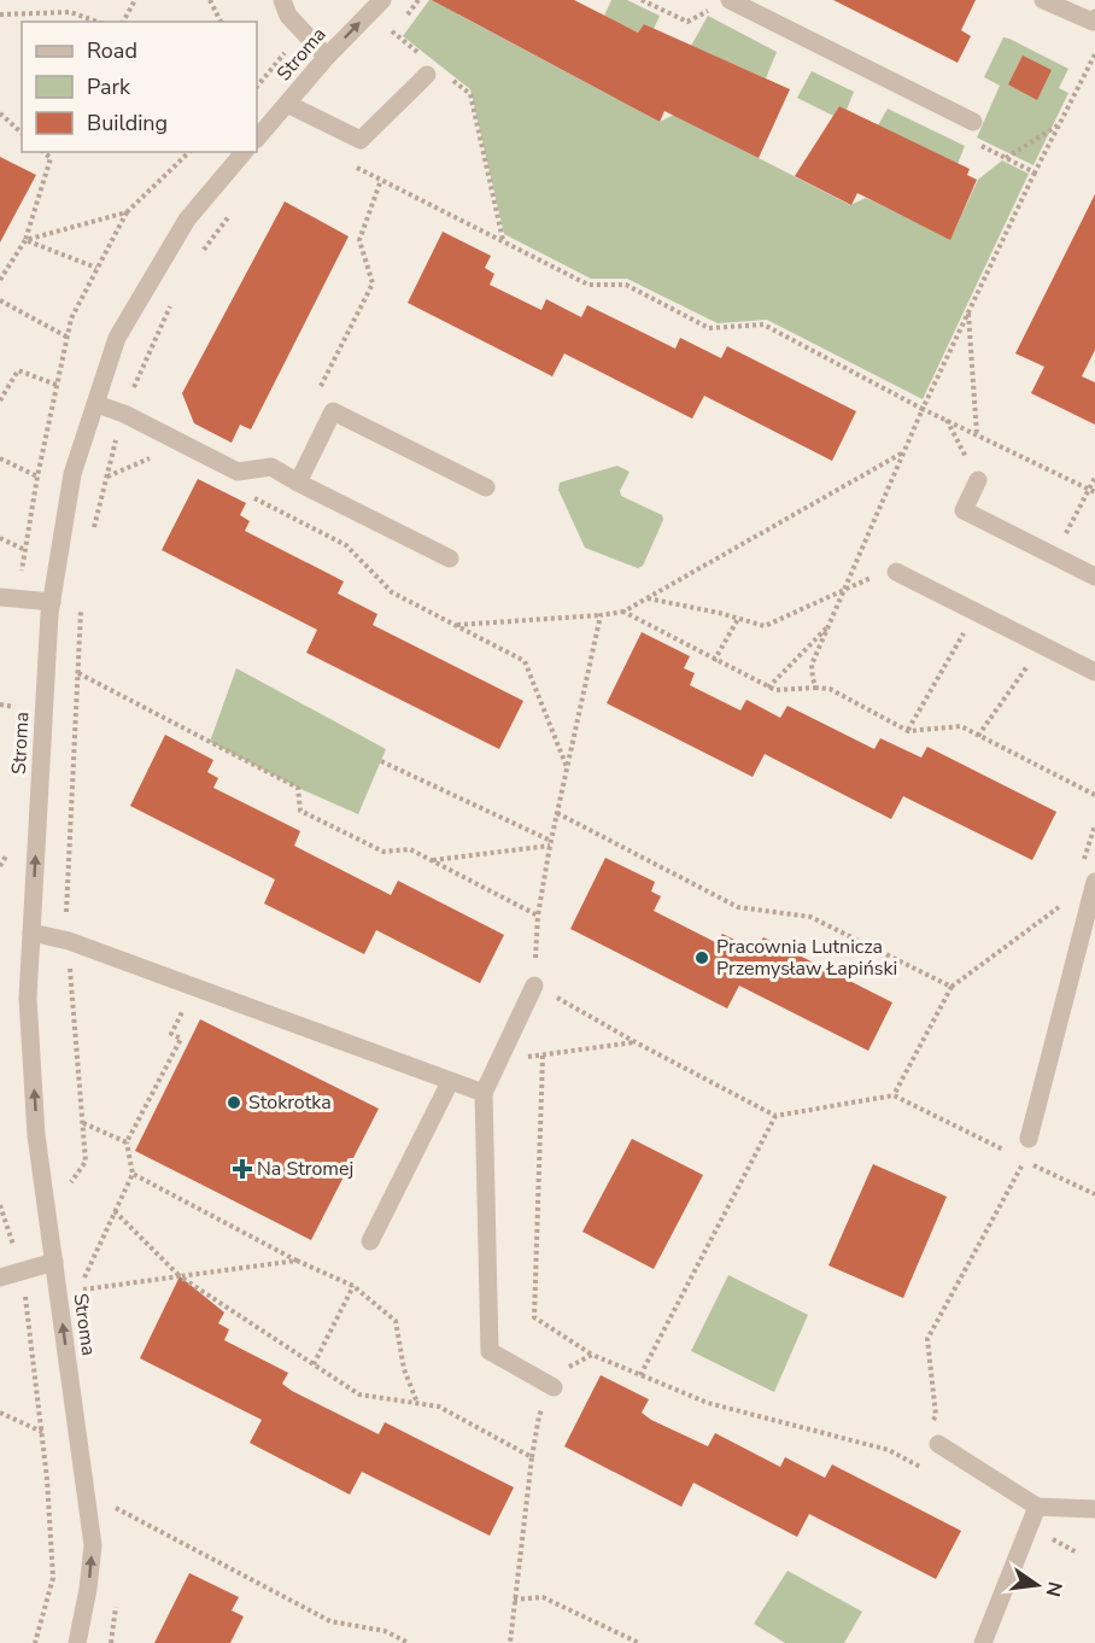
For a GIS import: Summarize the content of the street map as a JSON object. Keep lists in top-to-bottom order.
{
  "streets": {
    "street": ["Stroma"]
  },
  "one_way": ["Stroma"],
  "places": {
    "other": ["Pracownia Lutnicza Przemysław Łapiński", "Stokrotka"],
    "health": ["Na Stromej"]
  },
  "legend": ["Road", "Park", "Building"],
  "north": "right"
}
